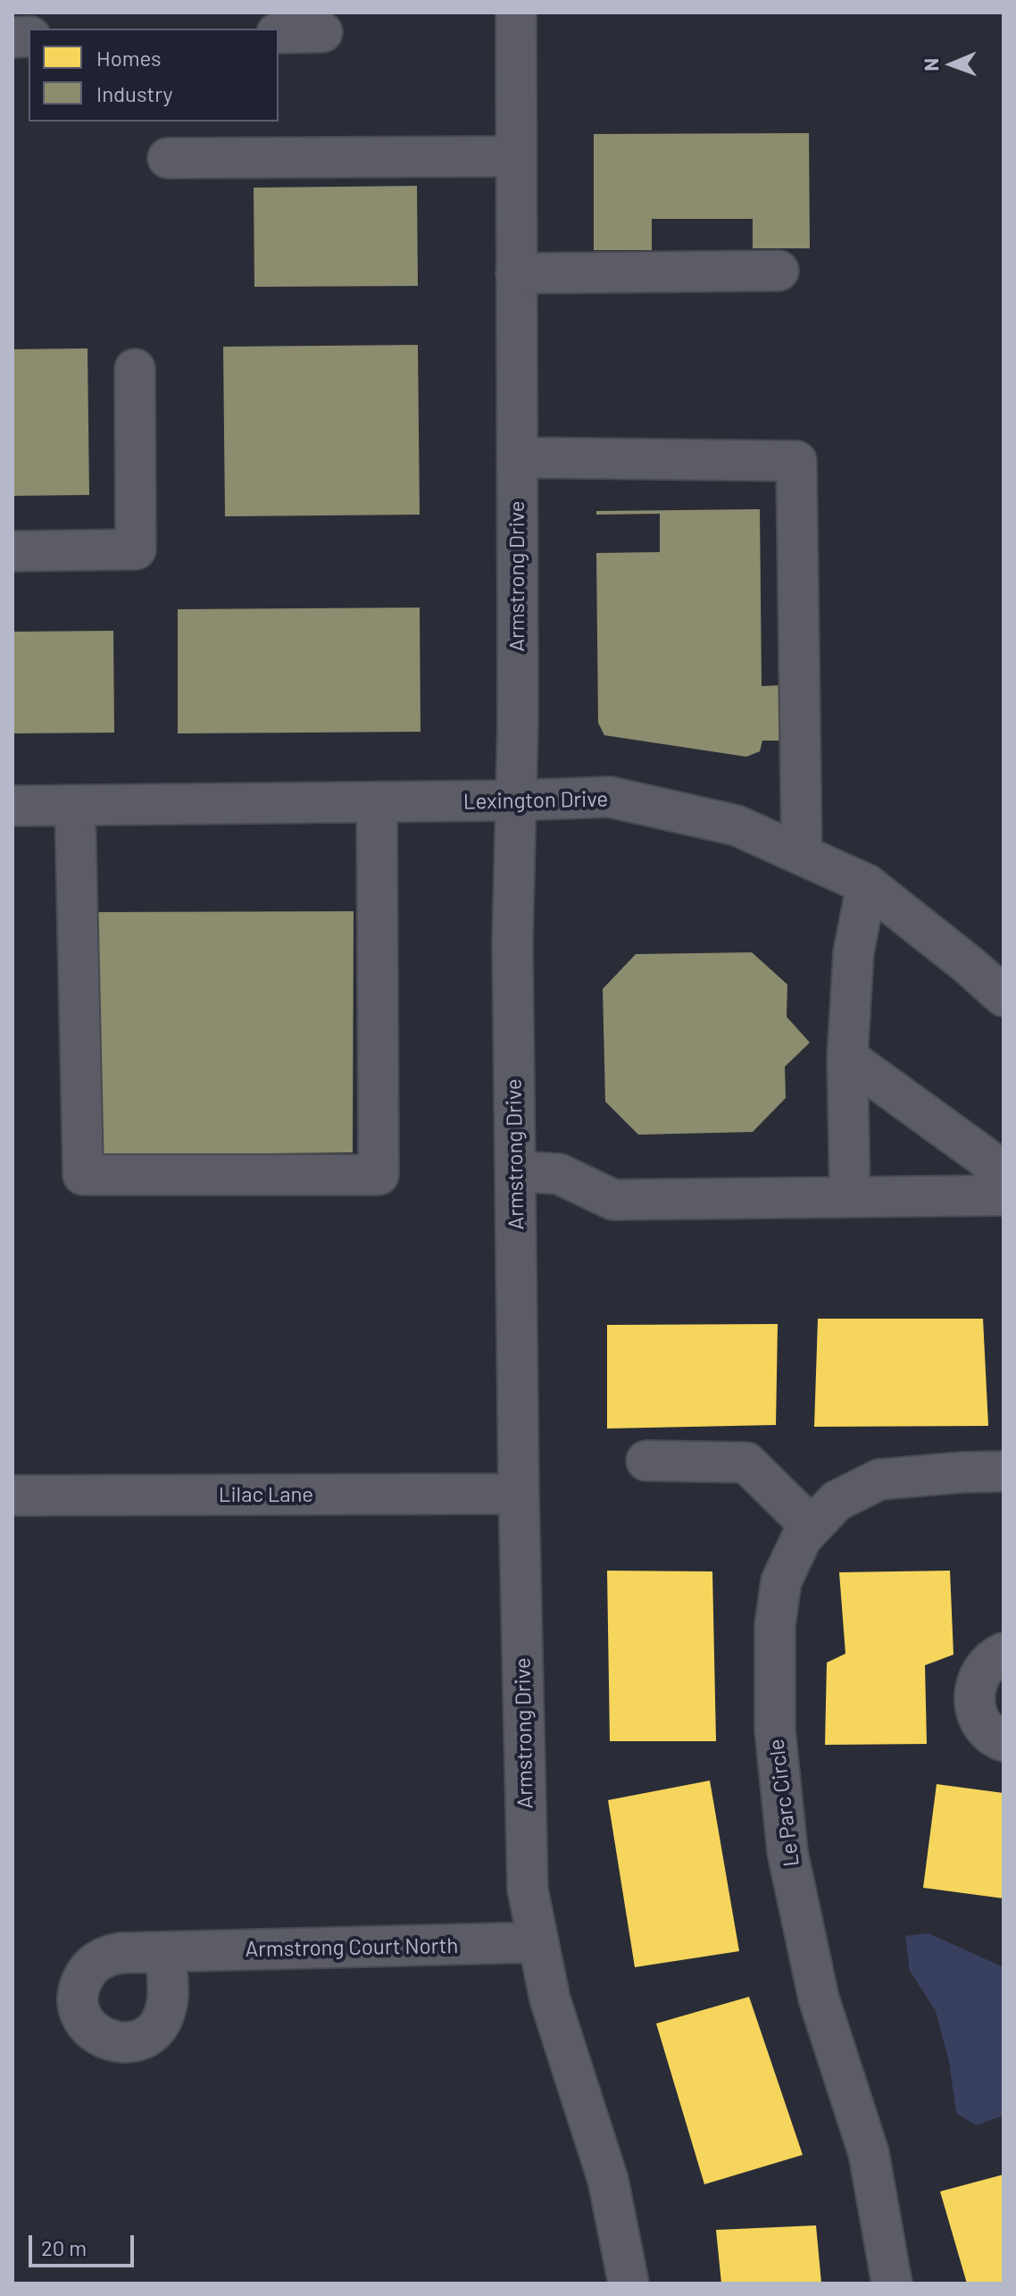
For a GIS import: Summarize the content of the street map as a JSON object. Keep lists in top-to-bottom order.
{
  "streets": {
    "street": [
      "Armstrong Drive",
      "Lexington Drive",
      "Lilac Lane",
      "Le Parc Circle",
      "Armstrong Court North"
    ]
  },
  "crossings": [
    ["Armstrong Drive", "Lexington Drive"],
    ["Armstrong Drive", "Lilac Lane"],
    ["Armstrong Drive", "Armstrong Court North"]
  ],
  "legend": ["Homes", "Industry"],
  "scale_bar": "20 m",
  "north": "left"
}
